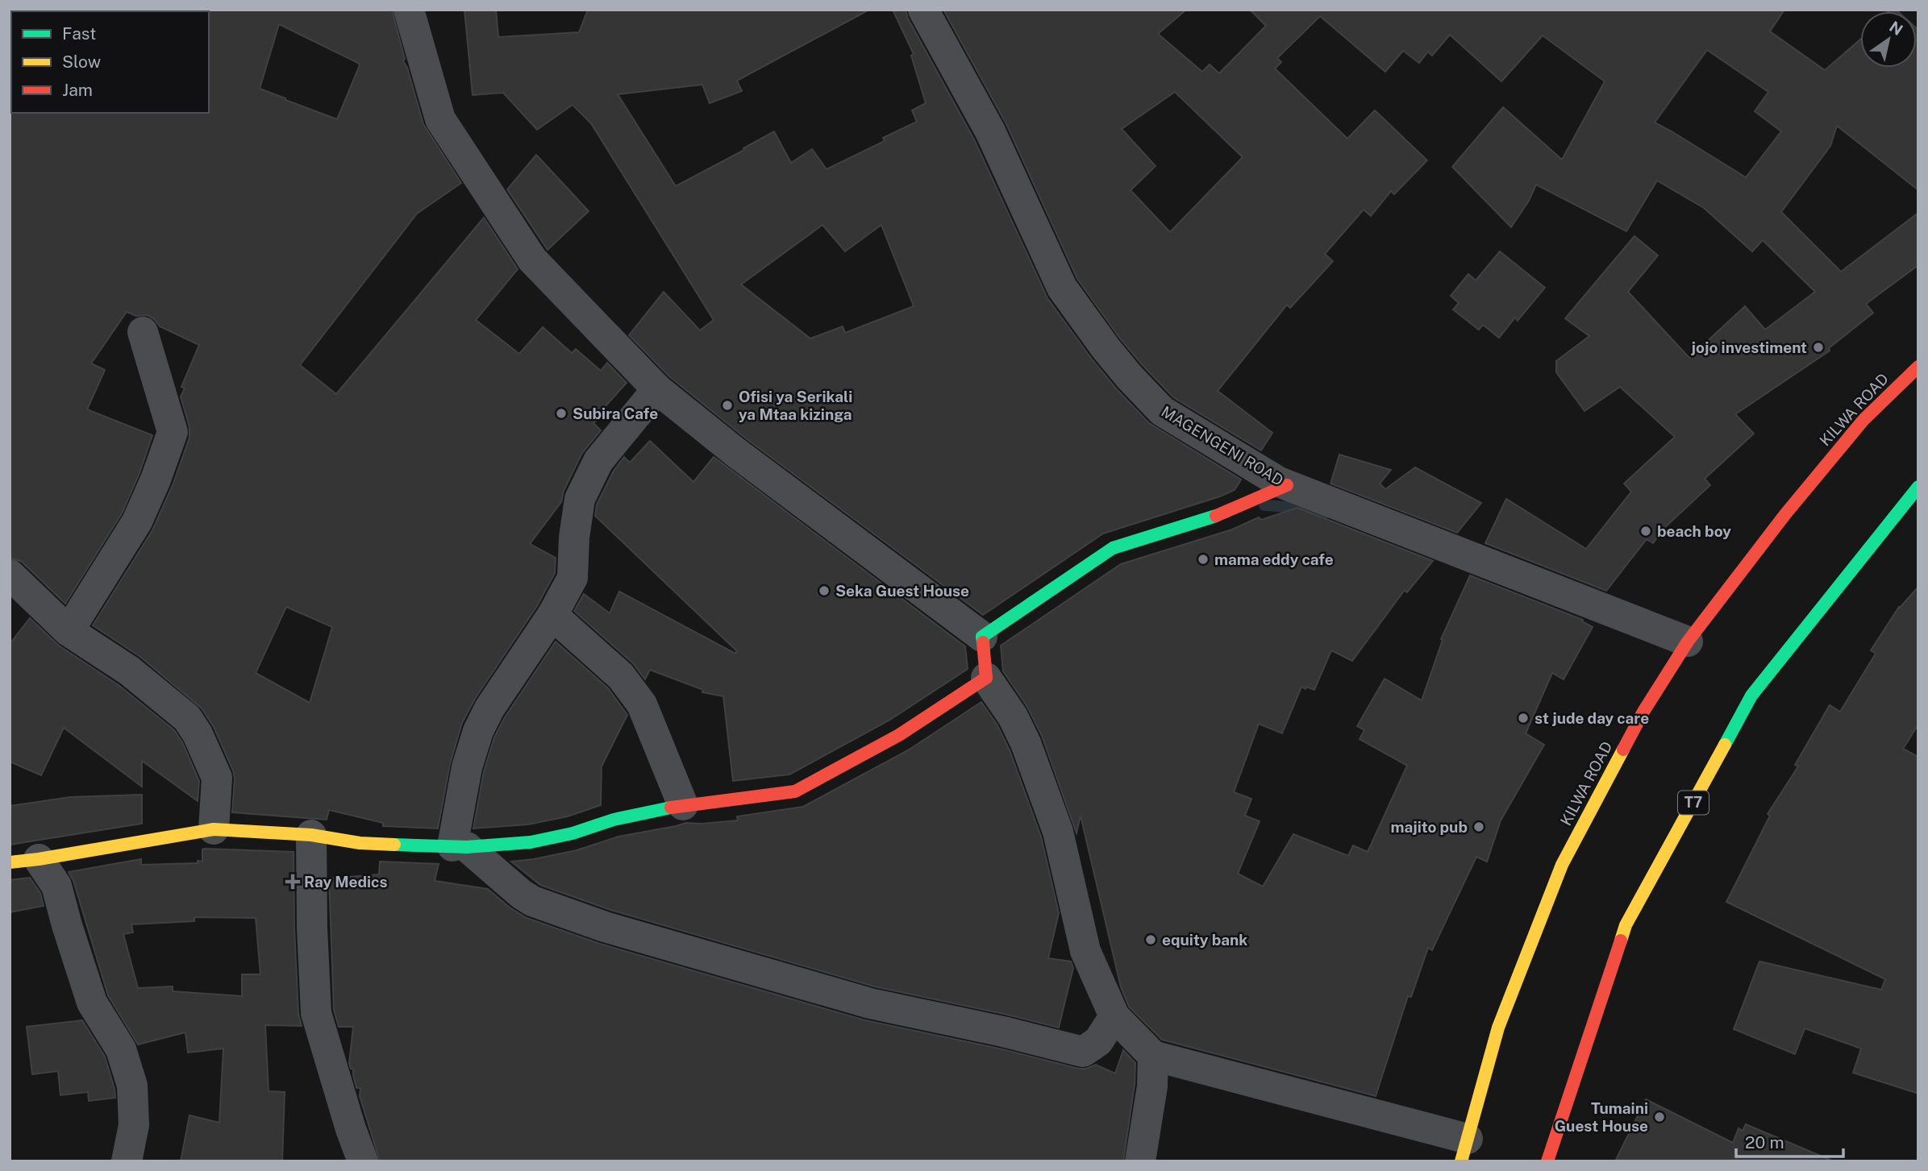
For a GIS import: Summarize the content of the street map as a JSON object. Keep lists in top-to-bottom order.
{
  "streets": {
    "main road": ["KILWA ROAD", "T7"],
    "street": ["MAGENGENI ROAD"]
  },
  "crossings": [
    ["KILWA ROAD", "MAGENGENI ROAD"]
  ],
  "places": {
    "other": [
      "jojo investiment",
      "Ofisi ya Serikali ya Mtaa kizinga",
      "Subira Cafe",
      "beach boy",
      "mama eddy cafe",
      "Seka Guest House",
      "st jude day care",
      "majito pub",
      "equity bank",
      "Tumaini Guest House"
    ],
    "health": ["Ray Medics"]
  },
  "legend": ["Fast", "Slow", "Jam"],
  "scale_bar": "20 m",
  "north": "top right"
}
